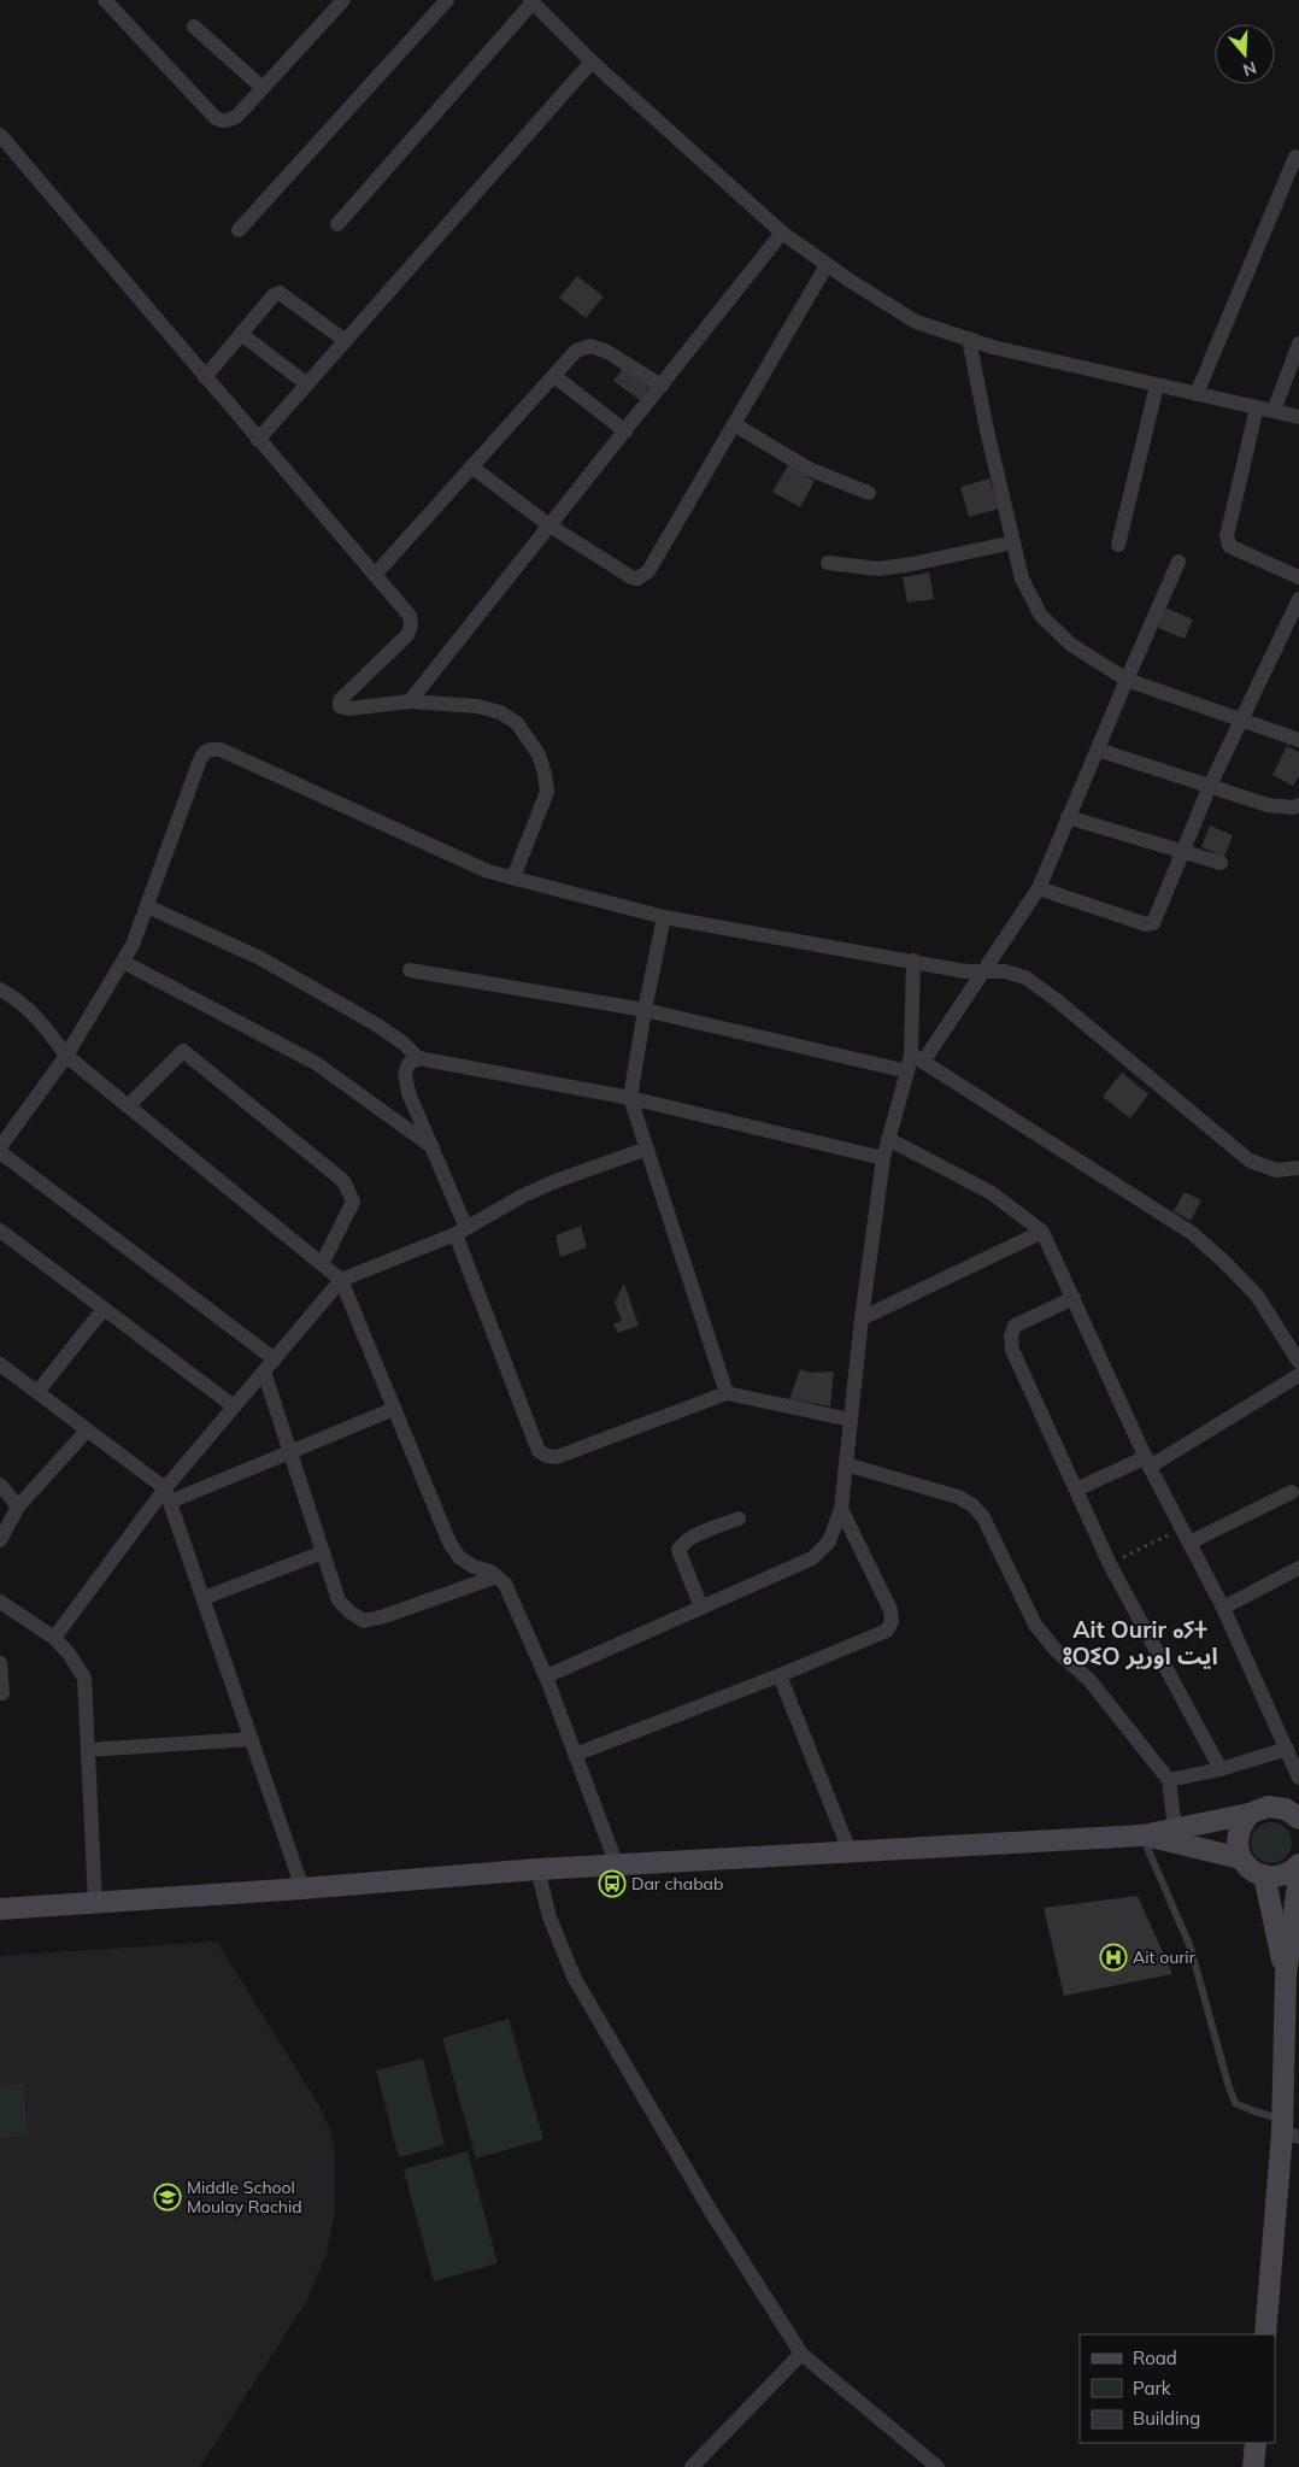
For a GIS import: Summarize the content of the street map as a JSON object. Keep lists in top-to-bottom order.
{
  "districts": ["Ait Ourir ⴰⵢⵜ ⵓⵔⵉⵔ ايت اورير"],
  "places": {
    "bus stop": ["Dar chabab"],
    "hospital": ["Ait ourir"],
    "school or university": ["Middle School Moulay Rachid"]
  },
  "legend": ["Road", "Park", "Building"],
  "north": "bottom"
}
